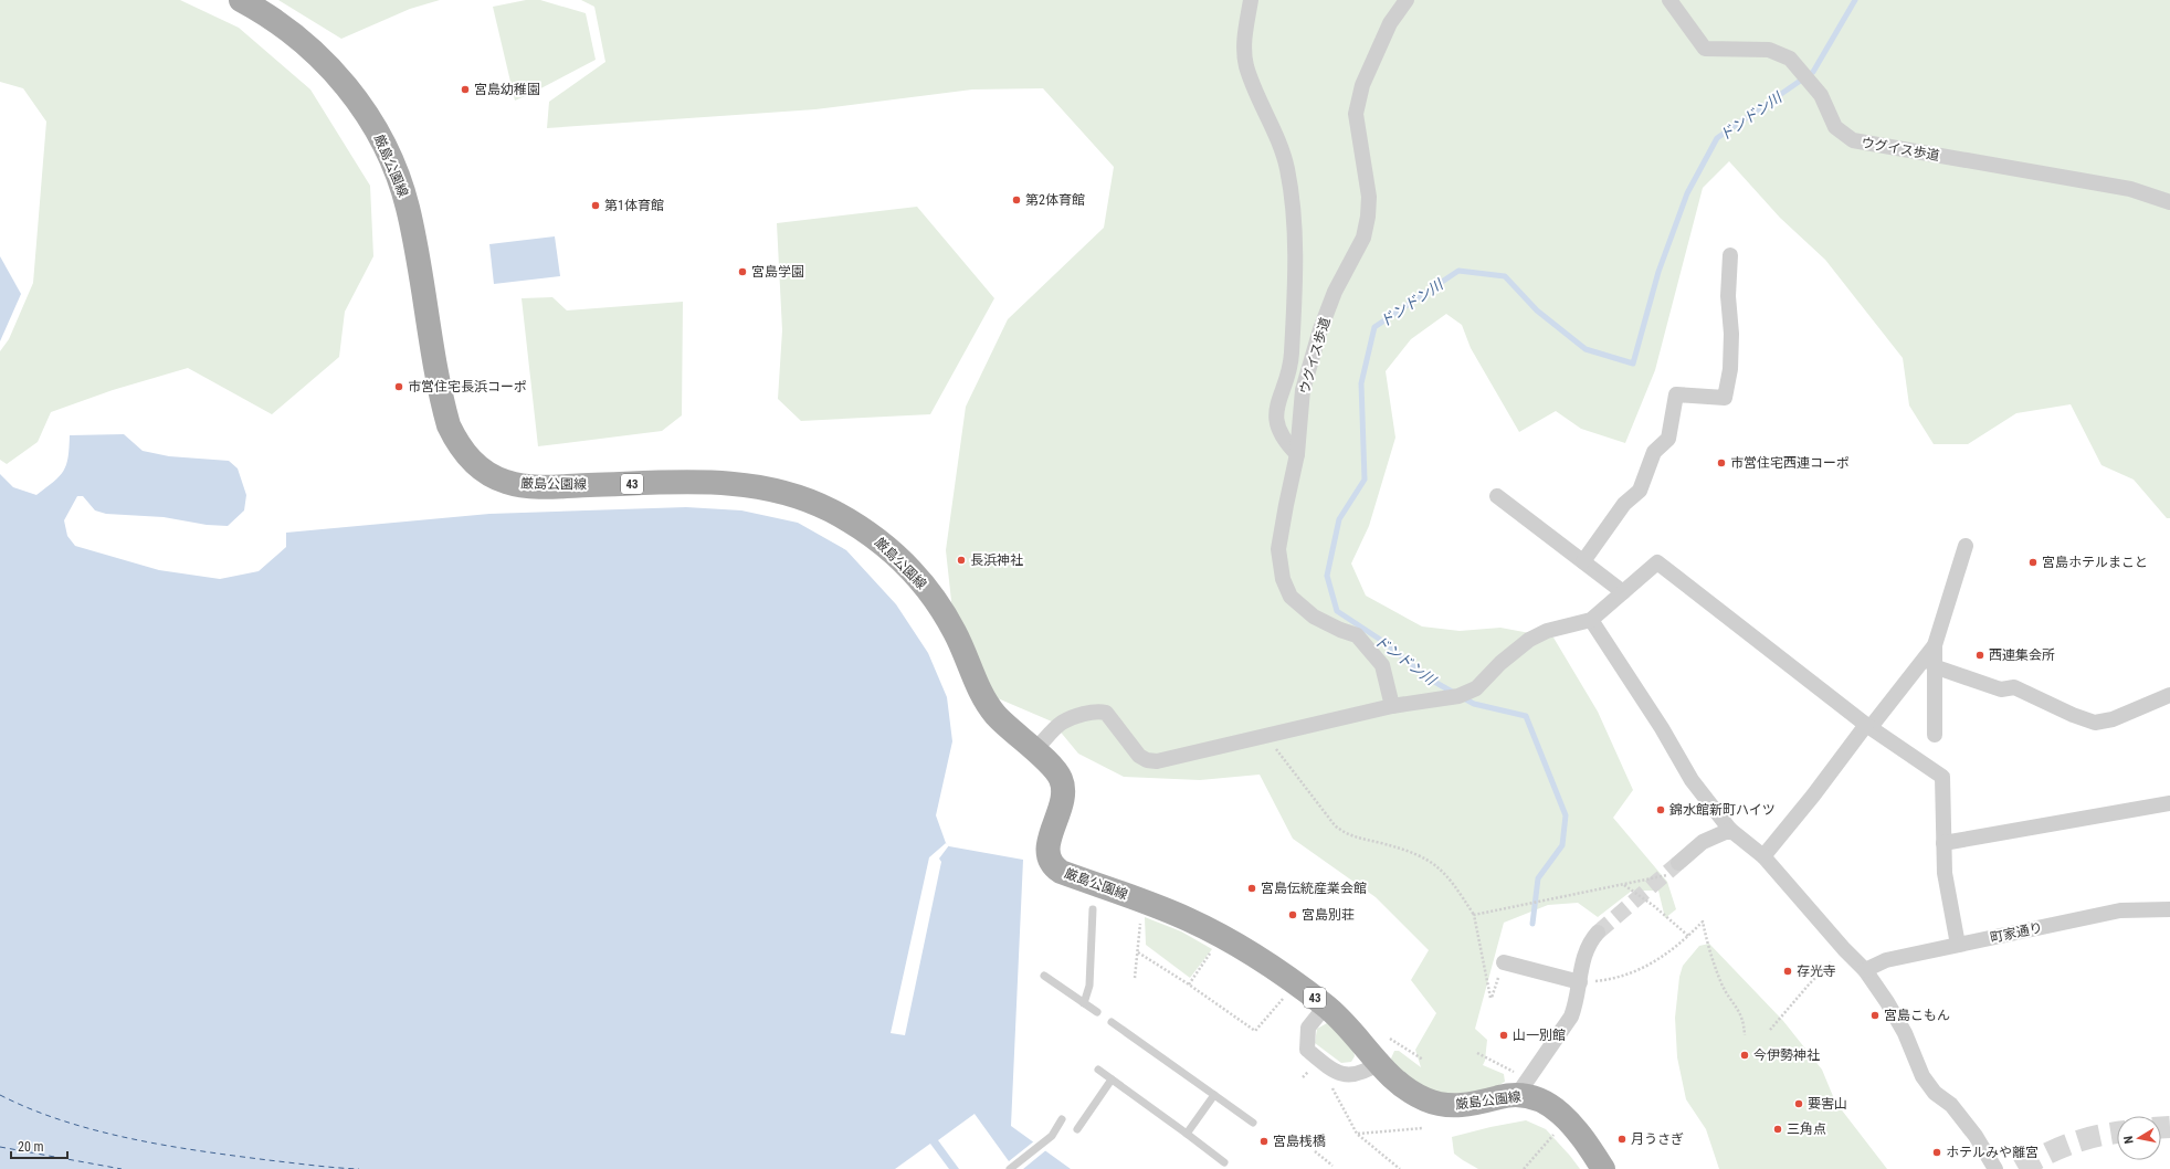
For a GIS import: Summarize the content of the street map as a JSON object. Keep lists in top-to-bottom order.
{
  "streets": {
    "main road": ["厳島公園線", "43"],
    "street": ["ウグイス歩道", "町家通り"]
  },
  "water": ["ドンドン川"],
  "places": [
    "宮島幼稚園",
    "第2体育館",
    "第1体育館",
    "宮島学園",
    "市営住宅長浜コーポ",
    "市営住宅西連コーポ",
    "長浜神社",
    "宮島ホテルまこと",
    "西連集会所",
    "錦水館新町ハイツ",
    "宮島伝統産業会館",
    "宮島別荘",
    "存光寺",
    "宮島こもん",
    "山一別館",
    "今伊勢神社",
    "要害山",
    "三角点",
    "月うさぎ",
    "宮島桟橋",
    "ホテルみや離宮"
  ],
  "scale_bar": "20 m",
  "north": "left"
}
